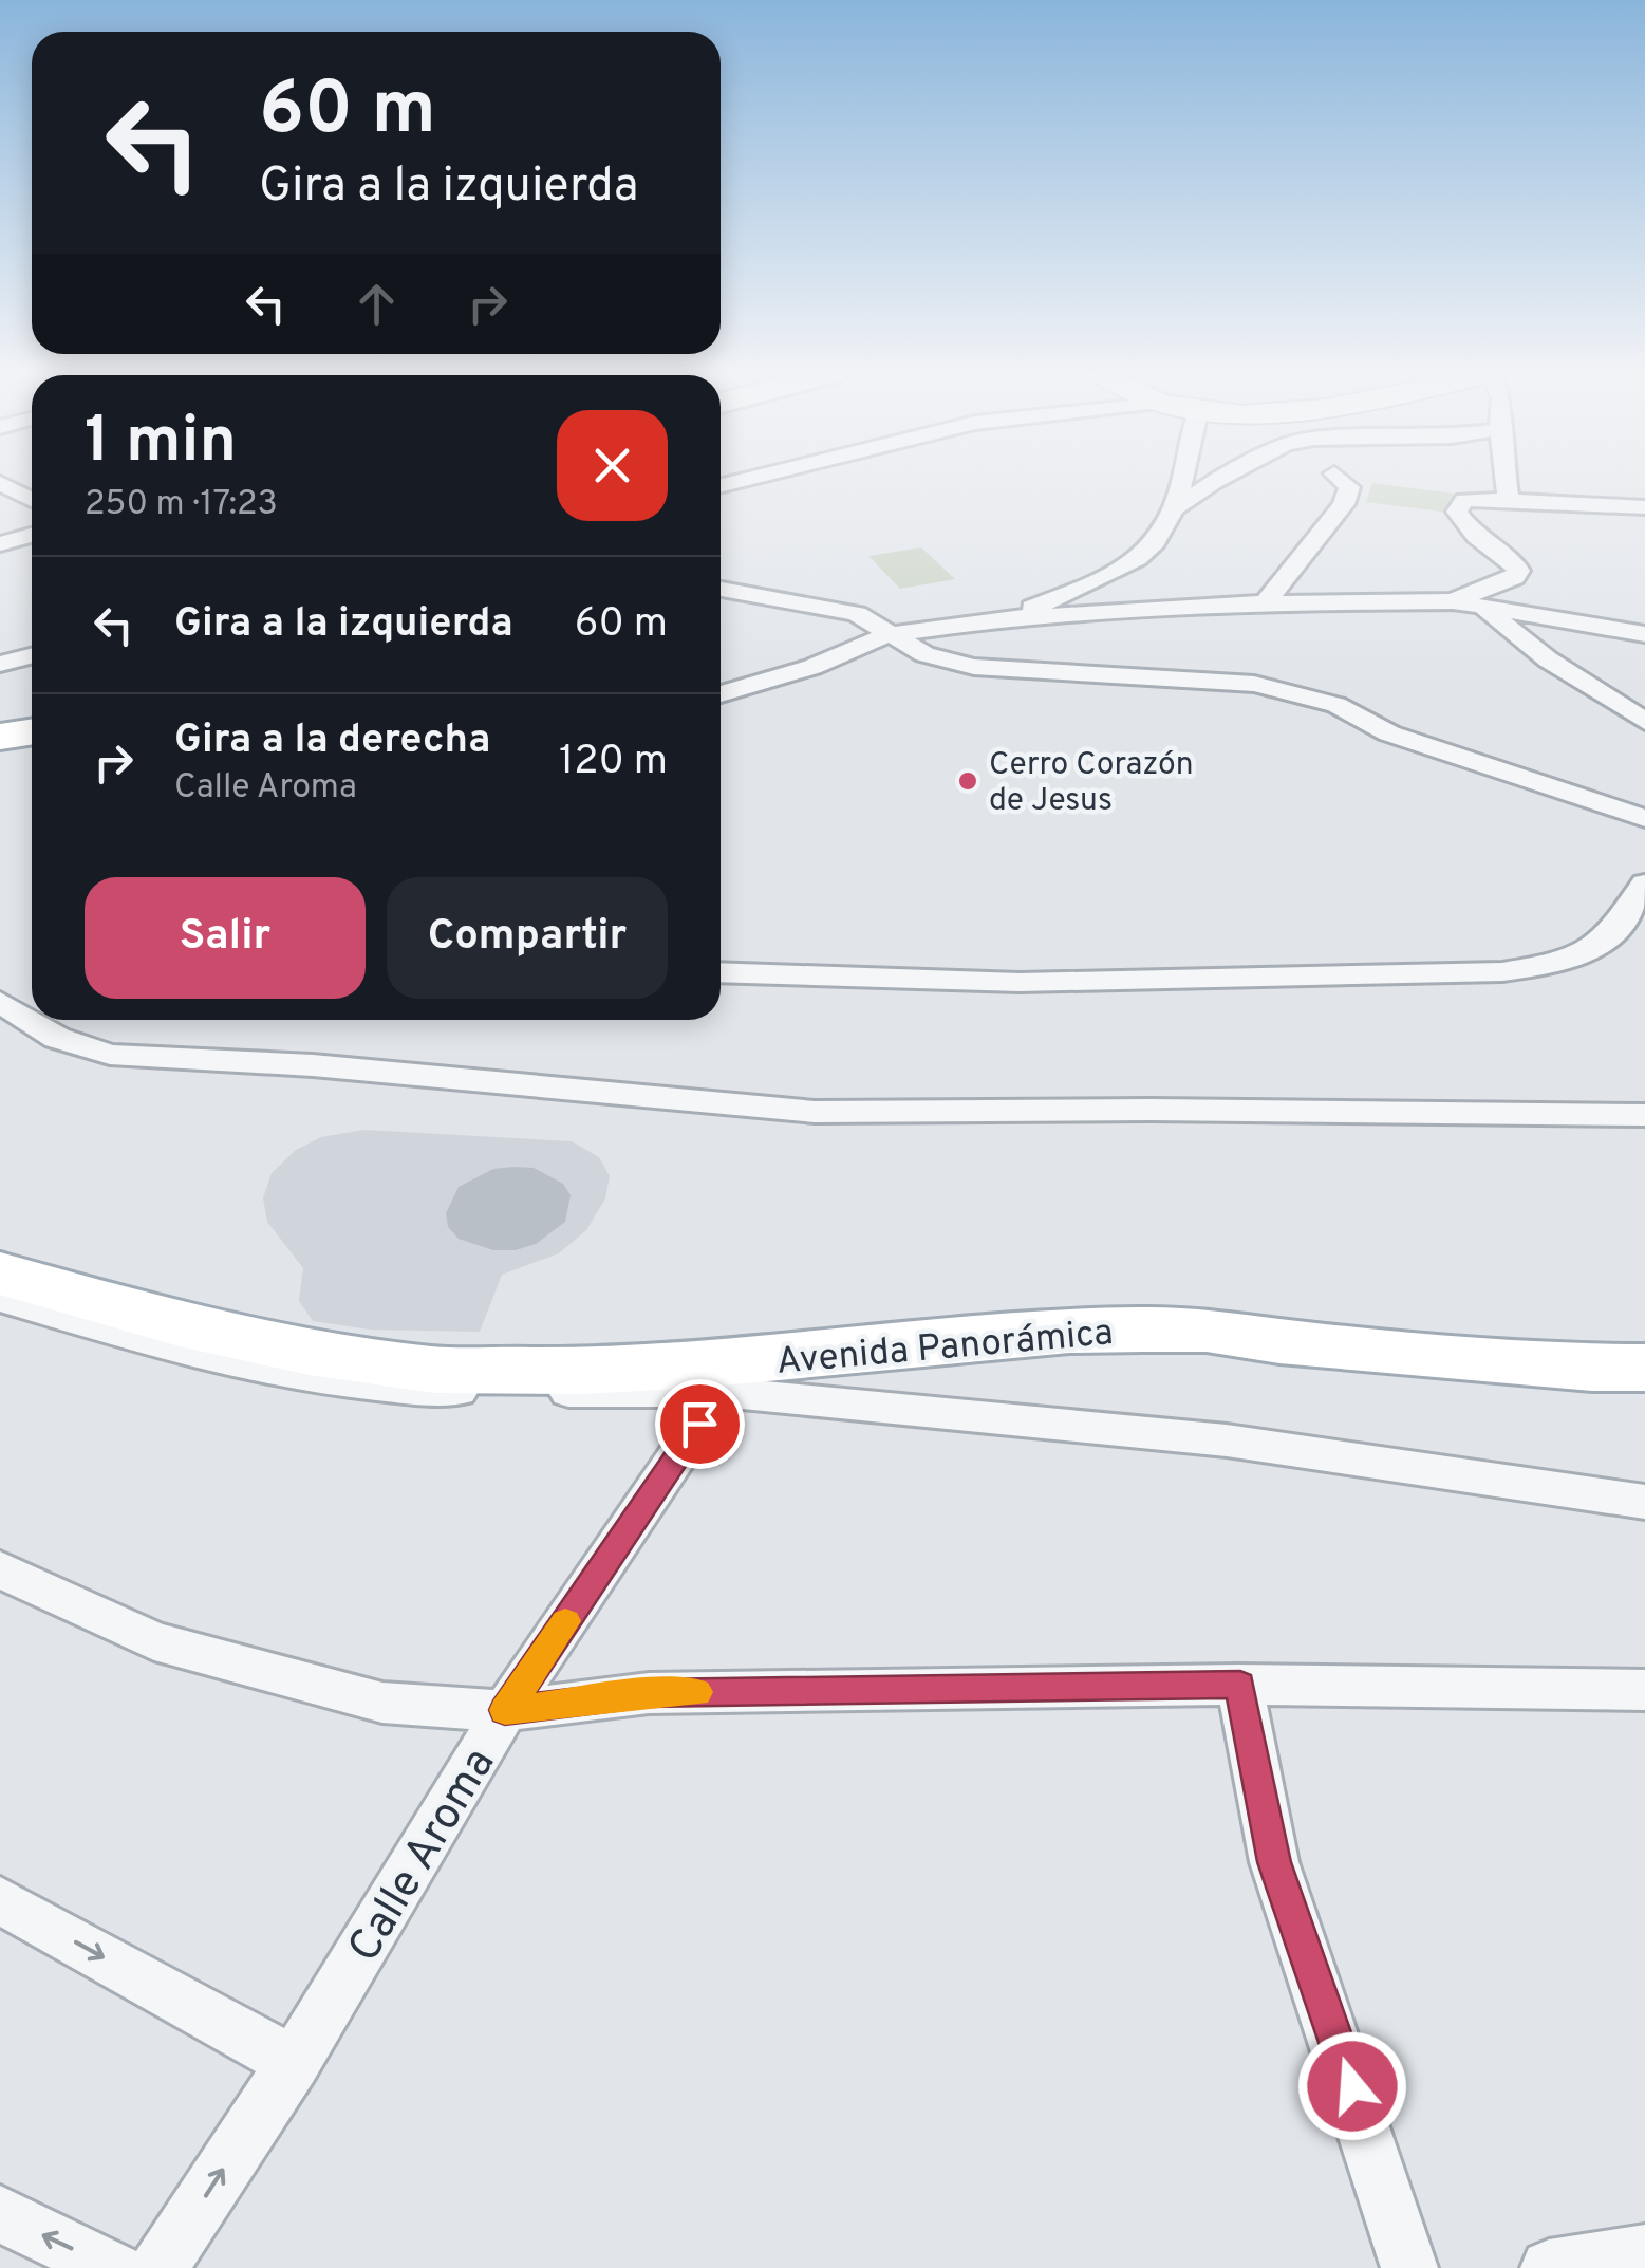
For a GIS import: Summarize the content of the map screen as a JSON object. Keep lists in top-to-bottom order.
{
  "streets": {
    "main road": ["Avenida Panorámica"],
    "street": ["Calle Aroma"]
  },
  "places": ["Cerro Corazón de Jesus"],
  "page": {
    "turn": ["60 m", "Gira a la izquierda"],
    "heading": ["1 min", "250 m · 17:23"],
    "list": [
      {
        "name": "Gira a la izquierda",
        "value": "60 m"
      },
      {
        "name": "Gira a la derecha",
        "note": "Calle Aroma",
        "value": "120 m"
      }
    ],
    "buttons": ["Salir", "Compartir"]
  }
}
